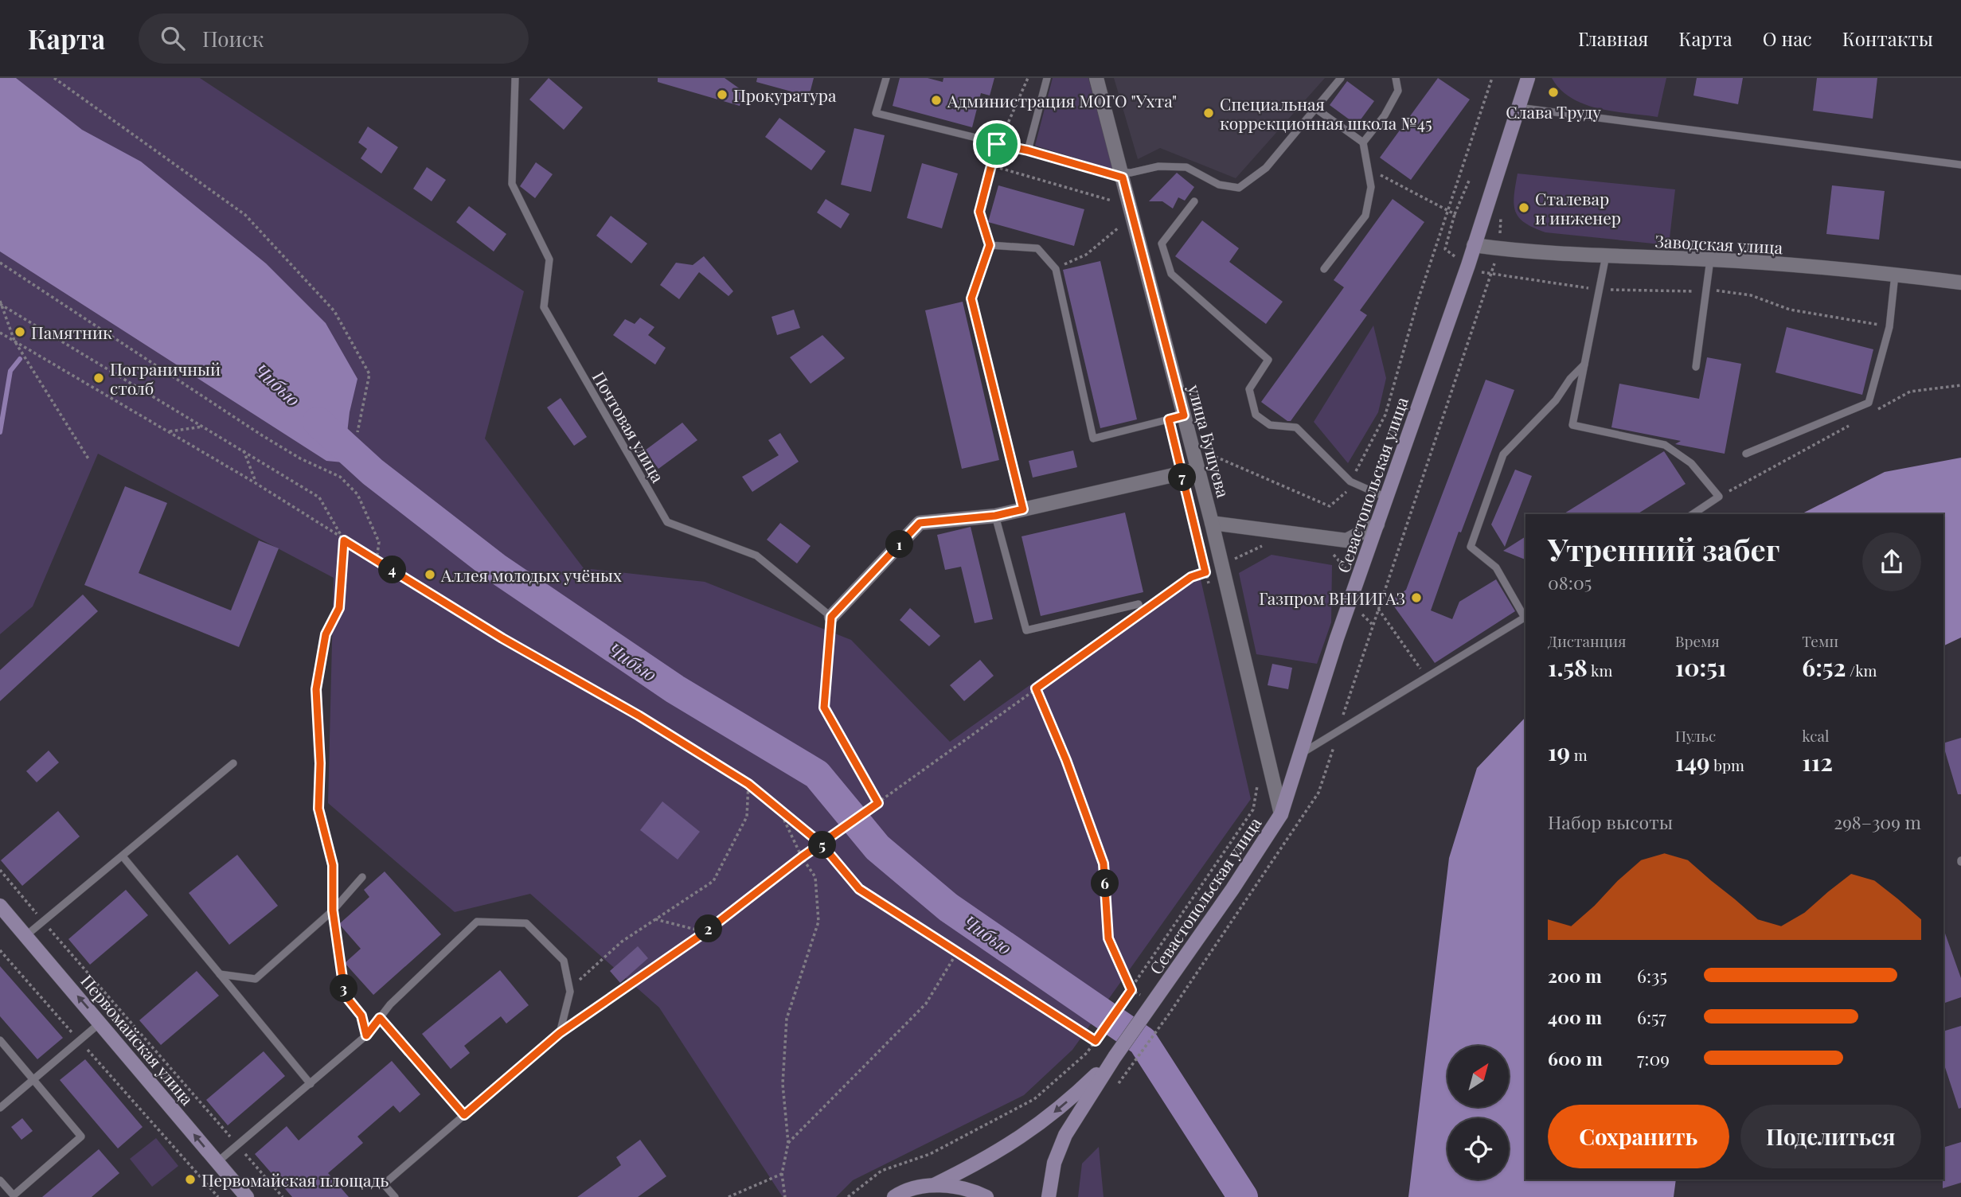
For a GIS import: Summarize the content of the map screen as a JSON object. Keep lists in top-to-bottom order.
{
  "streets": {
    "main road": ["Севастопольская улица", "Первомайская улица"],
    "street": ["Заводская улица", "улица Бушуева"],
    "lane": ["Почтовая улица"]
  },
  "crossings": [
    ["Заводская улица", "Севастопольская улица"],
    ["улица Бушуева", "Севастопольская улица"]
  ],
  "one_way": ["Первомайская улица"],
  "water": ["Чибью"],
  "places": [
    "Слава Труду",
    "Прокуратура",
    "Администрация МОГО \"Ухта\"",
    "Специальная коррекционная школа №45",
    "Сталевар и инженер",
    "Памятник",
    "Пограничный столб",
    "Аллея молодых учёных",
    "Газпром ВНИИГАЗ",
    "Первомайская площадь"
  ],
  "north": "top right",
  "page": {
    "header": "Карта",
    "search": "Поиск",
    "nav": [
      "Главная",
      "Карта",
      "О нас",
      "Контакты"
    ],
    "pins": [
      "7",
      "1",
      "4",
      "5",
      "6",
      "2",
      "3"
    ],
    "heading": ["Утренний забег", "08:05"],
    "stats": [
      ["Дистанция", "1.58 km"],
      ["Время", "10:51"],
      ["Темп", "6:52 /km"],
      ["19 m"],
      ["Пульс", "149 bpm"],
      ["kcal", "112"]
    ],
    "chart": ["Набор высоты", "298–309 m"],
    "list": [
      {
        "name": "200 m",
        "note": "6:35"
      },
      {
        "name": "400 m",
        "note": "6:57"
      },
      {
        "name": "600 m",
        "note": "7:09"
      }
    ],
    "buttons": ["Сохранить", "Поделиться"]
  }
}
